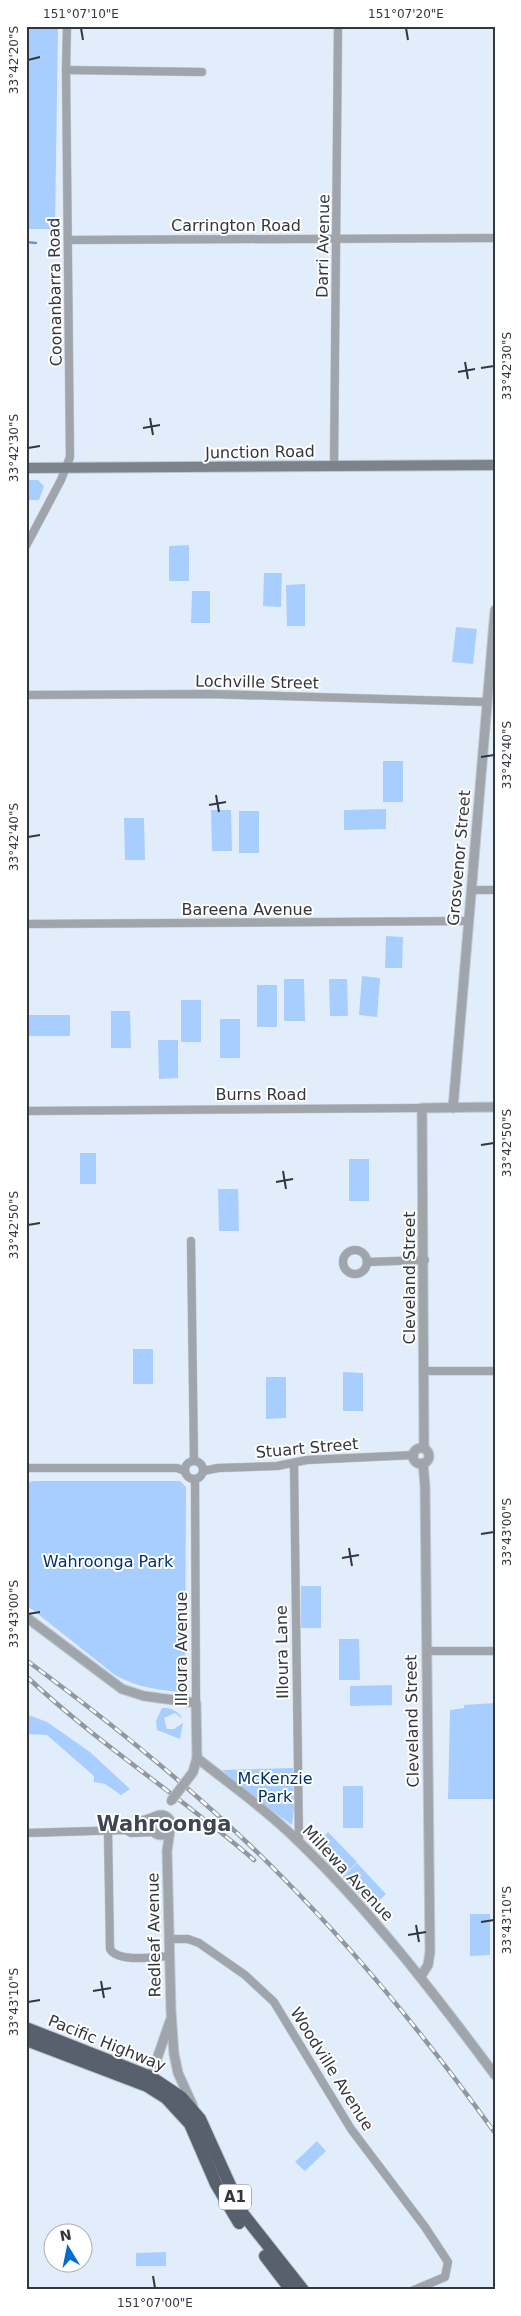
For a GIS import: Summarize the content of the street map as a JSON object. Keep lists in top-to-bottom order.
{
  "streets": {
    "highway": ["Pacific Highway", "A1"],
    "main road": ["Junction Road"],
    "street": [
      "Carrington Road",
      "Darri Avenue",
      "Coonanbarra Road",
      "Lochville Street",
      "Grosvenor Street",
      "Bareena Avenue",
      "Burns Road",
      "Cleveland Street",
      "Stuart Street",
      "Illoura Avenue",
      "Illoura Lane",
      "Millewa Avenue",
      "Redleaf Avenue",
      "Woodville Avenue"
    ]
  },
  "crossings": [
    ["Carrington Road", "Darri Avenue"],
    ["Carrington Road", "Coonanbarra Road"],
    ["Darri Avenue", "Junction Road"],
    ["Coonanbarra Road", "Junction Road"],
    ["Lochville Street", "Grosvenor Street"],
    ["Grosvenor Street", "Bareena Avenue"],
    ["Grosvenor Street", "Burns Road"],
    ["Burns Road", "Cleveland Street"],
    ["Cleveland Street", "Stuart Street"],
    ["Cleveland Street", "Millewa Avenue"],
    ["Stuart Street", "Illoura Avenue"],
    ["Stuart Street", "Illoura Lane"],
    ["Illoura Avenue", "Millewa Avenue"],
    ["Illoura Lane", "Millewa Avenue"],
    ["Redleaf Avenue", "Pacific Highway"],
    ["Redleaf Avenue", "Woodville Avenue"]
  ],
  "districts": ["Wahroonga"],
  "parks": ["Wahroonga Park", "McKenzie Park"],
  "north": "top",
  "coordinates": [
    "151°07'10\"E",
    "151°07'20\"E",
    "33°42'20\"S",
    "33°42'30\"S",
    "33°42'40\"S",
    "33°42'50\"S",
    "33°43'00\"S",
    "33°43'10\"S",
    "151°07'00\"E"
  ]
}
